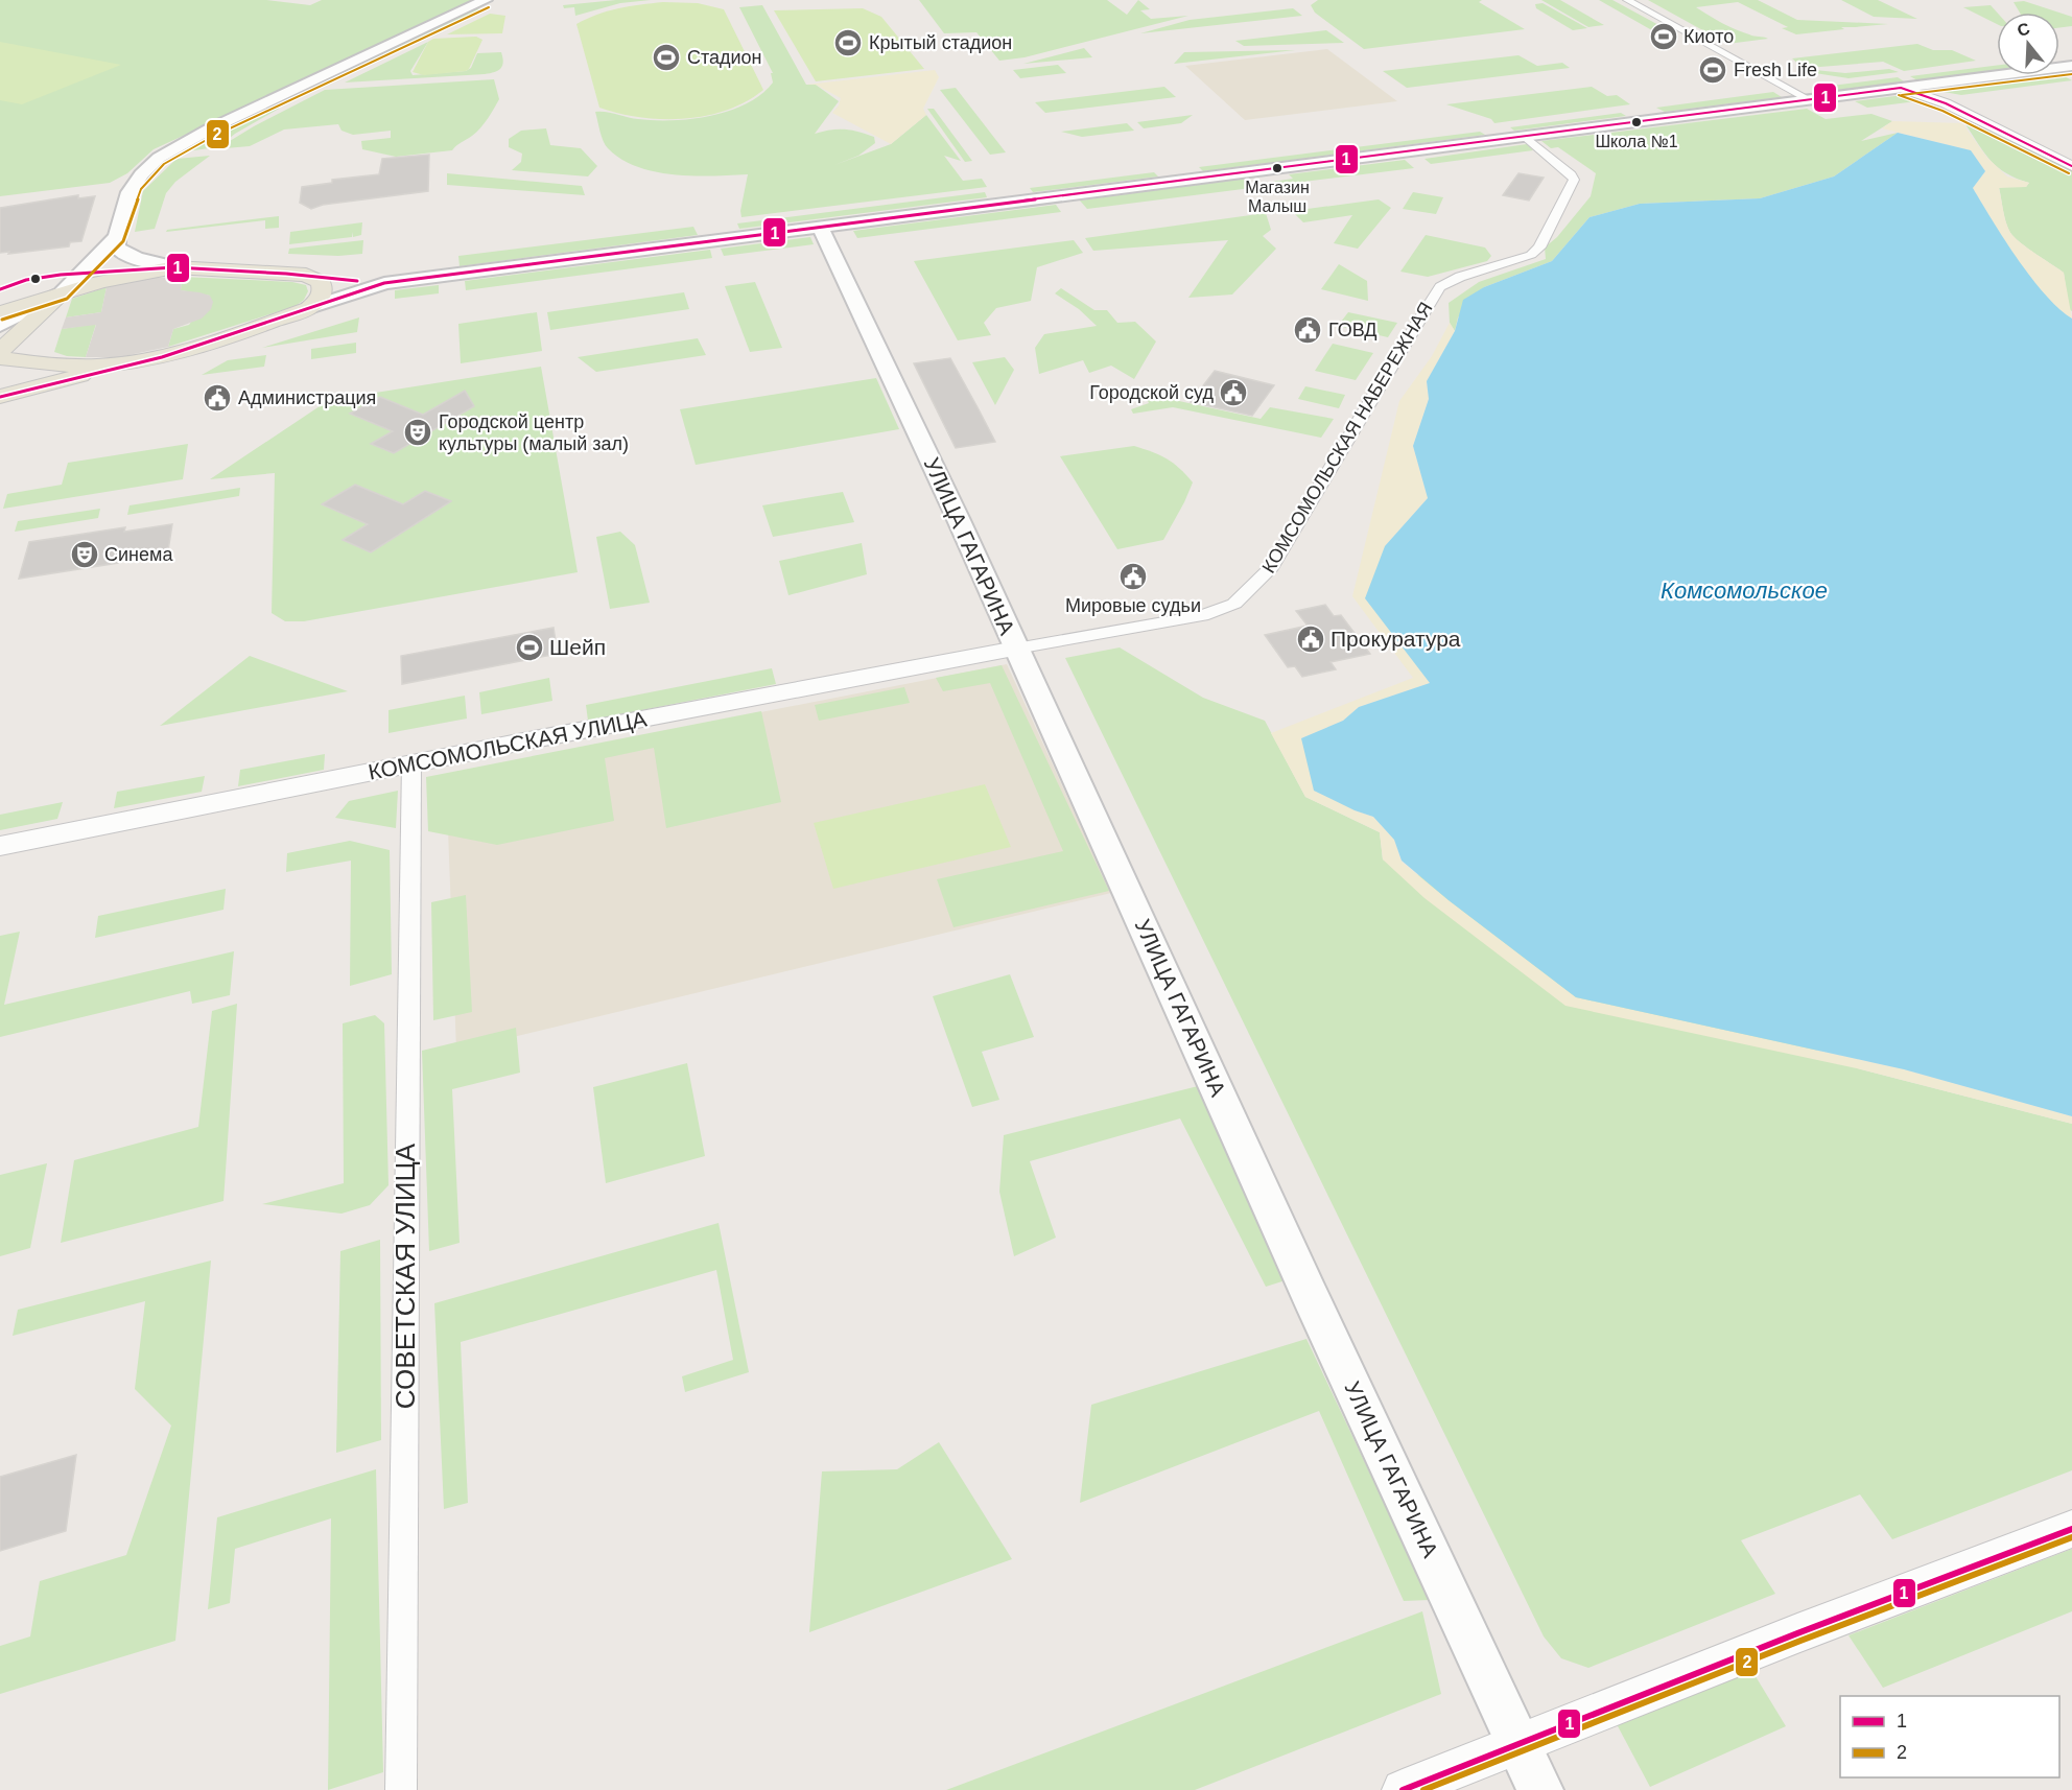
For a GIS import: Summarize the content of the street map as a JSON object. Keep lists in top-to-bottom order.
{
  "streets": {
    "main road": ["УЛИЦА ГАГАРИНА"],
    "street": ["КОМСОМОЛЬСКАЯ НАБЕРЕЖНАЯ", "КОМСОМОЛЬСКАЯ УЛИЦА", "СОВЕТСКАЯ УЛИЦА"]
  },
  "crossings": [
    ["КОМСОМОЛЬСКАЯ НАБЕРЕЖНАЯ", "УЛИЦА ГАГАРИНА"],
    ["КОМСОМОЛЬСКАЯ НАБЕРЕЖНАЯ", "КОМСОМОЛЬСКАЯ УЛИЦА"],
    ["УЛИЦА ГАГАРИНА", "КОМСОМОЛЬСКАЯ УЛИЦА"],
    ["КОМСОМОЛЬСКАЯ УЛИЦА", "СОВЕТСКАЯ УЛИЦА"]
  ],
  "water": ["Комсомольское"],
  "places": {
    "sports": [
      "Киото",
      "Крытый стадион",
      "Стадион",
      "Fresh Life",
      "Шейп"
    ],
    "other": ["Школа №1", "Магазин Малыш"],
    "public building": [
      "ГОВД",
      "Городской суд",
      "Администрация",
      "Мировые судьи",
      "Прокуратура"
    ],
    "theatre": ["Городской центр культуры (малый зал)", "Синема"]
  },
  "lines": ["transit line 2", "transit line 1"],
  "legend": ["1", "2"],
  "north": "top"
}
